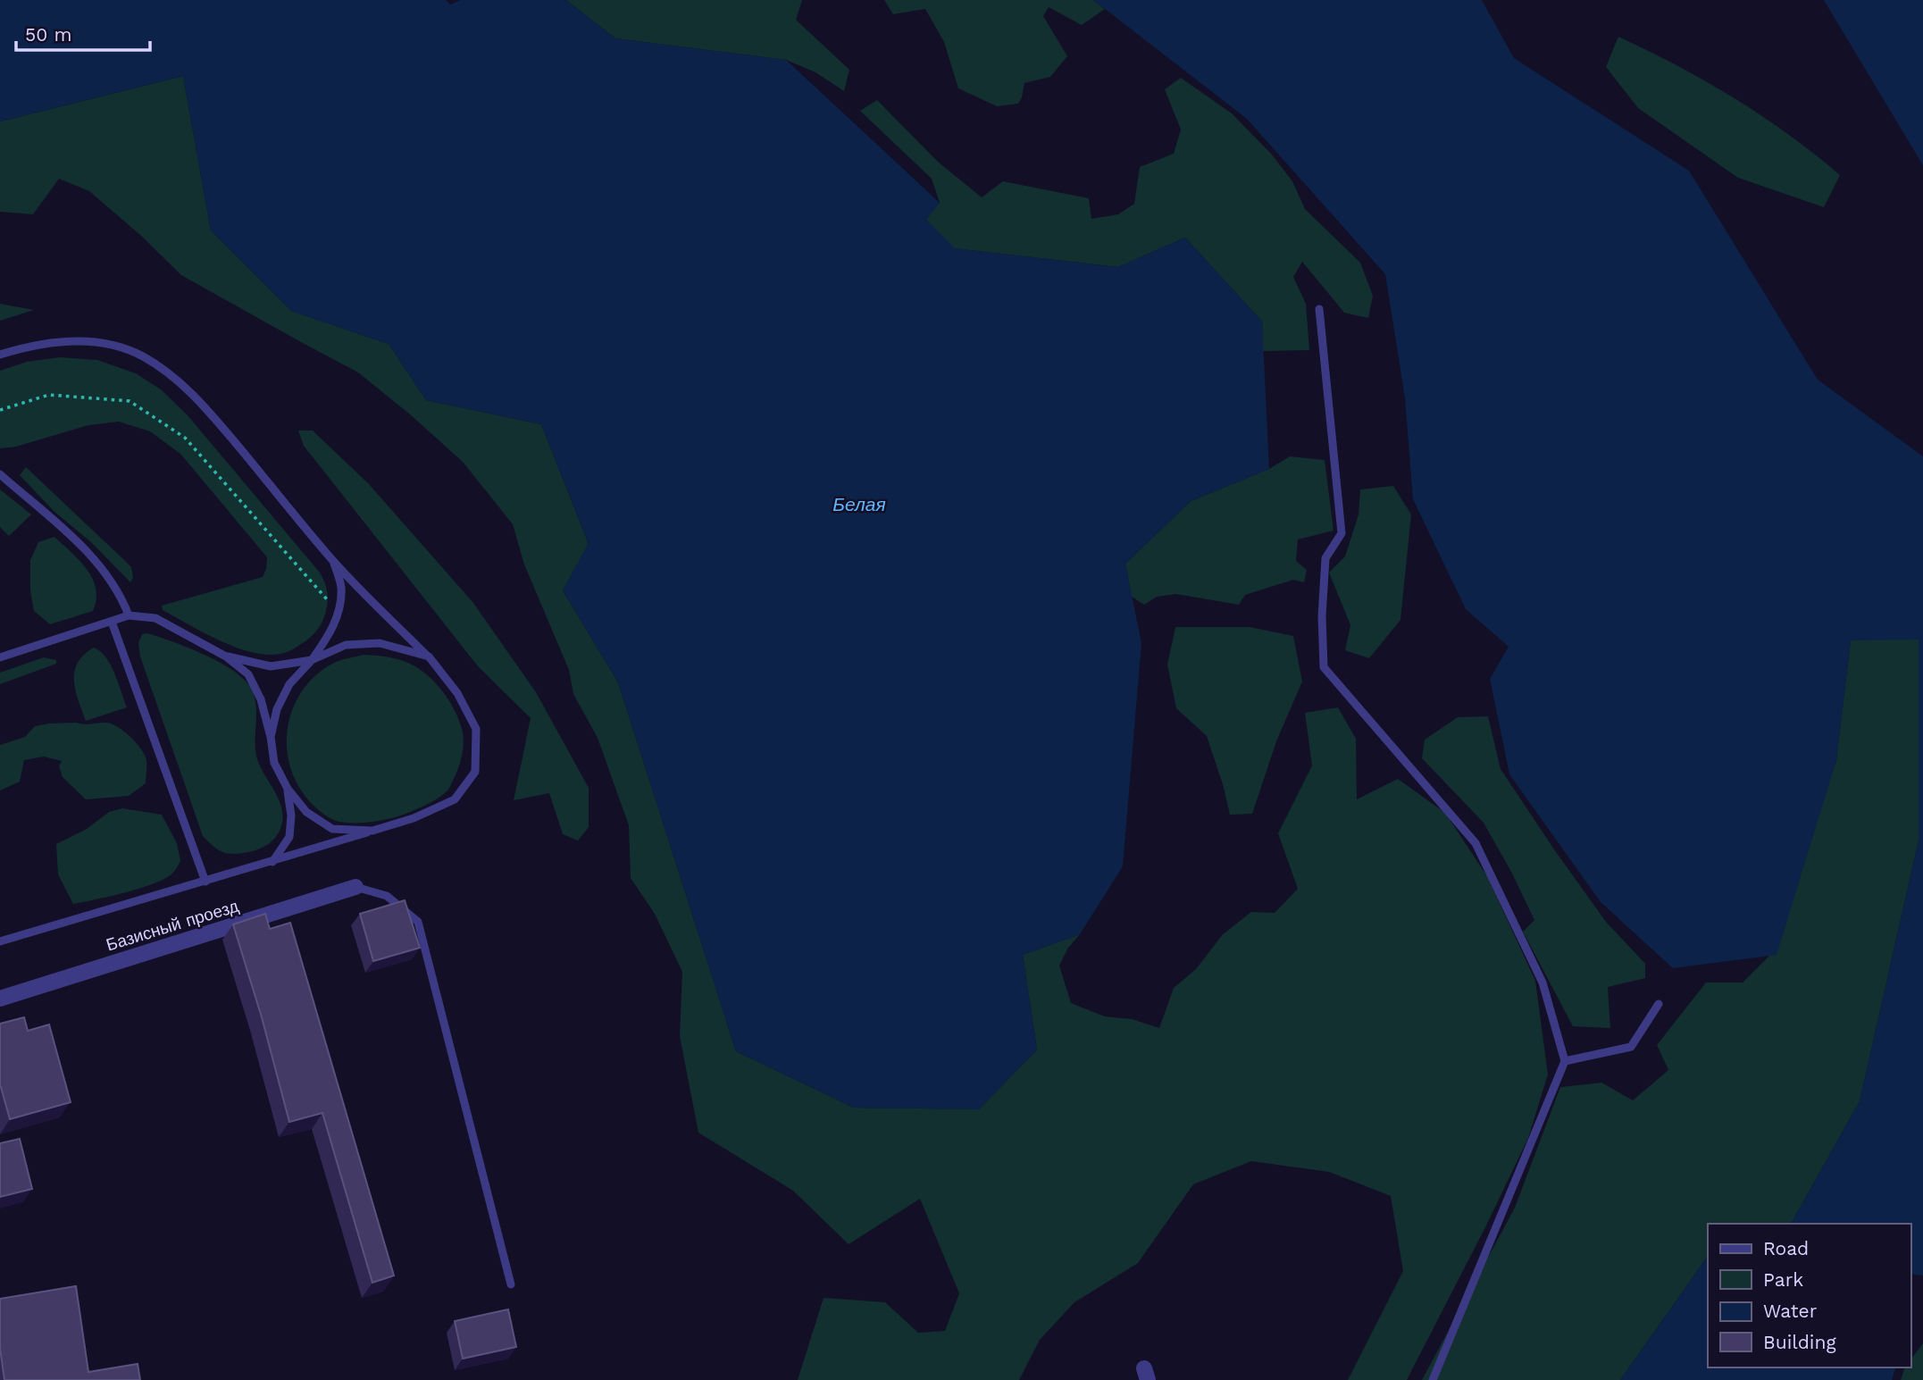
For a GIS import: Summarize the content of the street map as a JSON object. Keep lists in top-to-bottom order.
{
  "streets": {
    "street": ["Базисный проезд"]
  },
  "water": ["Белая"],
  "legend": [
    "Road",
    "Park",
    "Water",
    "Building"
  ],
  "scale_bar": "50 m"
}
